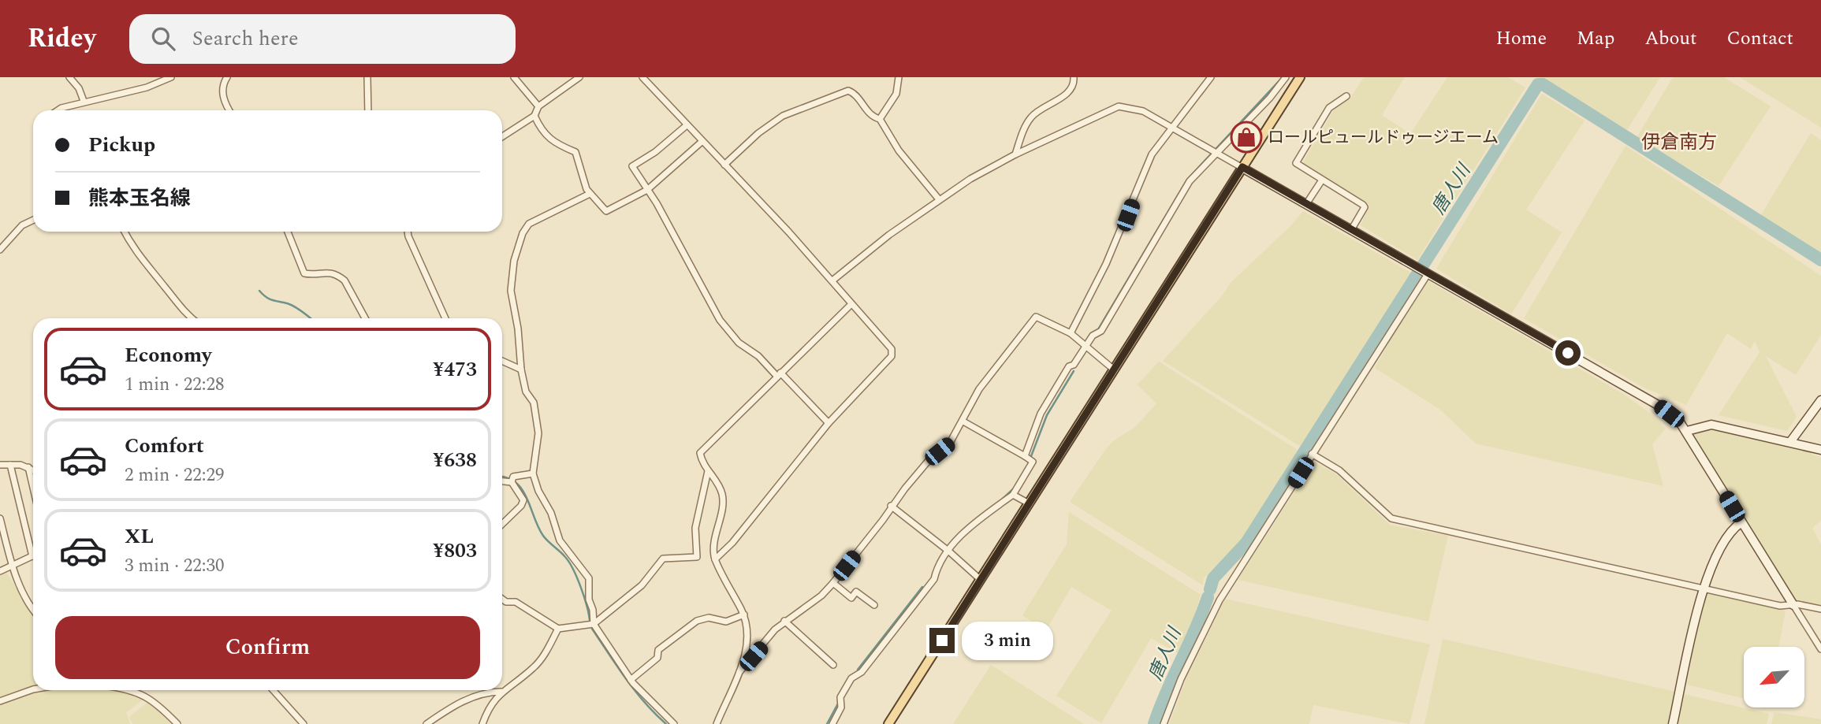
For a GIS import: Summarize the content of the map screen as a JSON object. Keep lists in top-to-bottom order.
{
  "districts": ["伊倉南方"],
  "water": ["唐人川"],
  "places": {
    "shop": ["ロールピュールドゥージエーム"]
  },
  "north": "bottom left",
  "page": {
    "header": "Ridey",
    "search": "Search here",
    "nav": [
      "Home",
      "Map",
      "About",
      "Contact"
    ],
    "banner": ["Pickup", "熊本玉名線"],
    "list": [
      {
        "name": "Economy",
        "note": "1 min · 22:28",
        "value": "¥473"
      },
      {
        "name": "Comfort",
        "note": "2 min · 22:29",
        "value": "¥638"
      },
      {
        "name": "XL",
        "note": "3 min · 22:30",
        "value": "¥803"
      }
    ],
    "buttons": "Confirm",
    "bubble": "3 min"
  }
}
